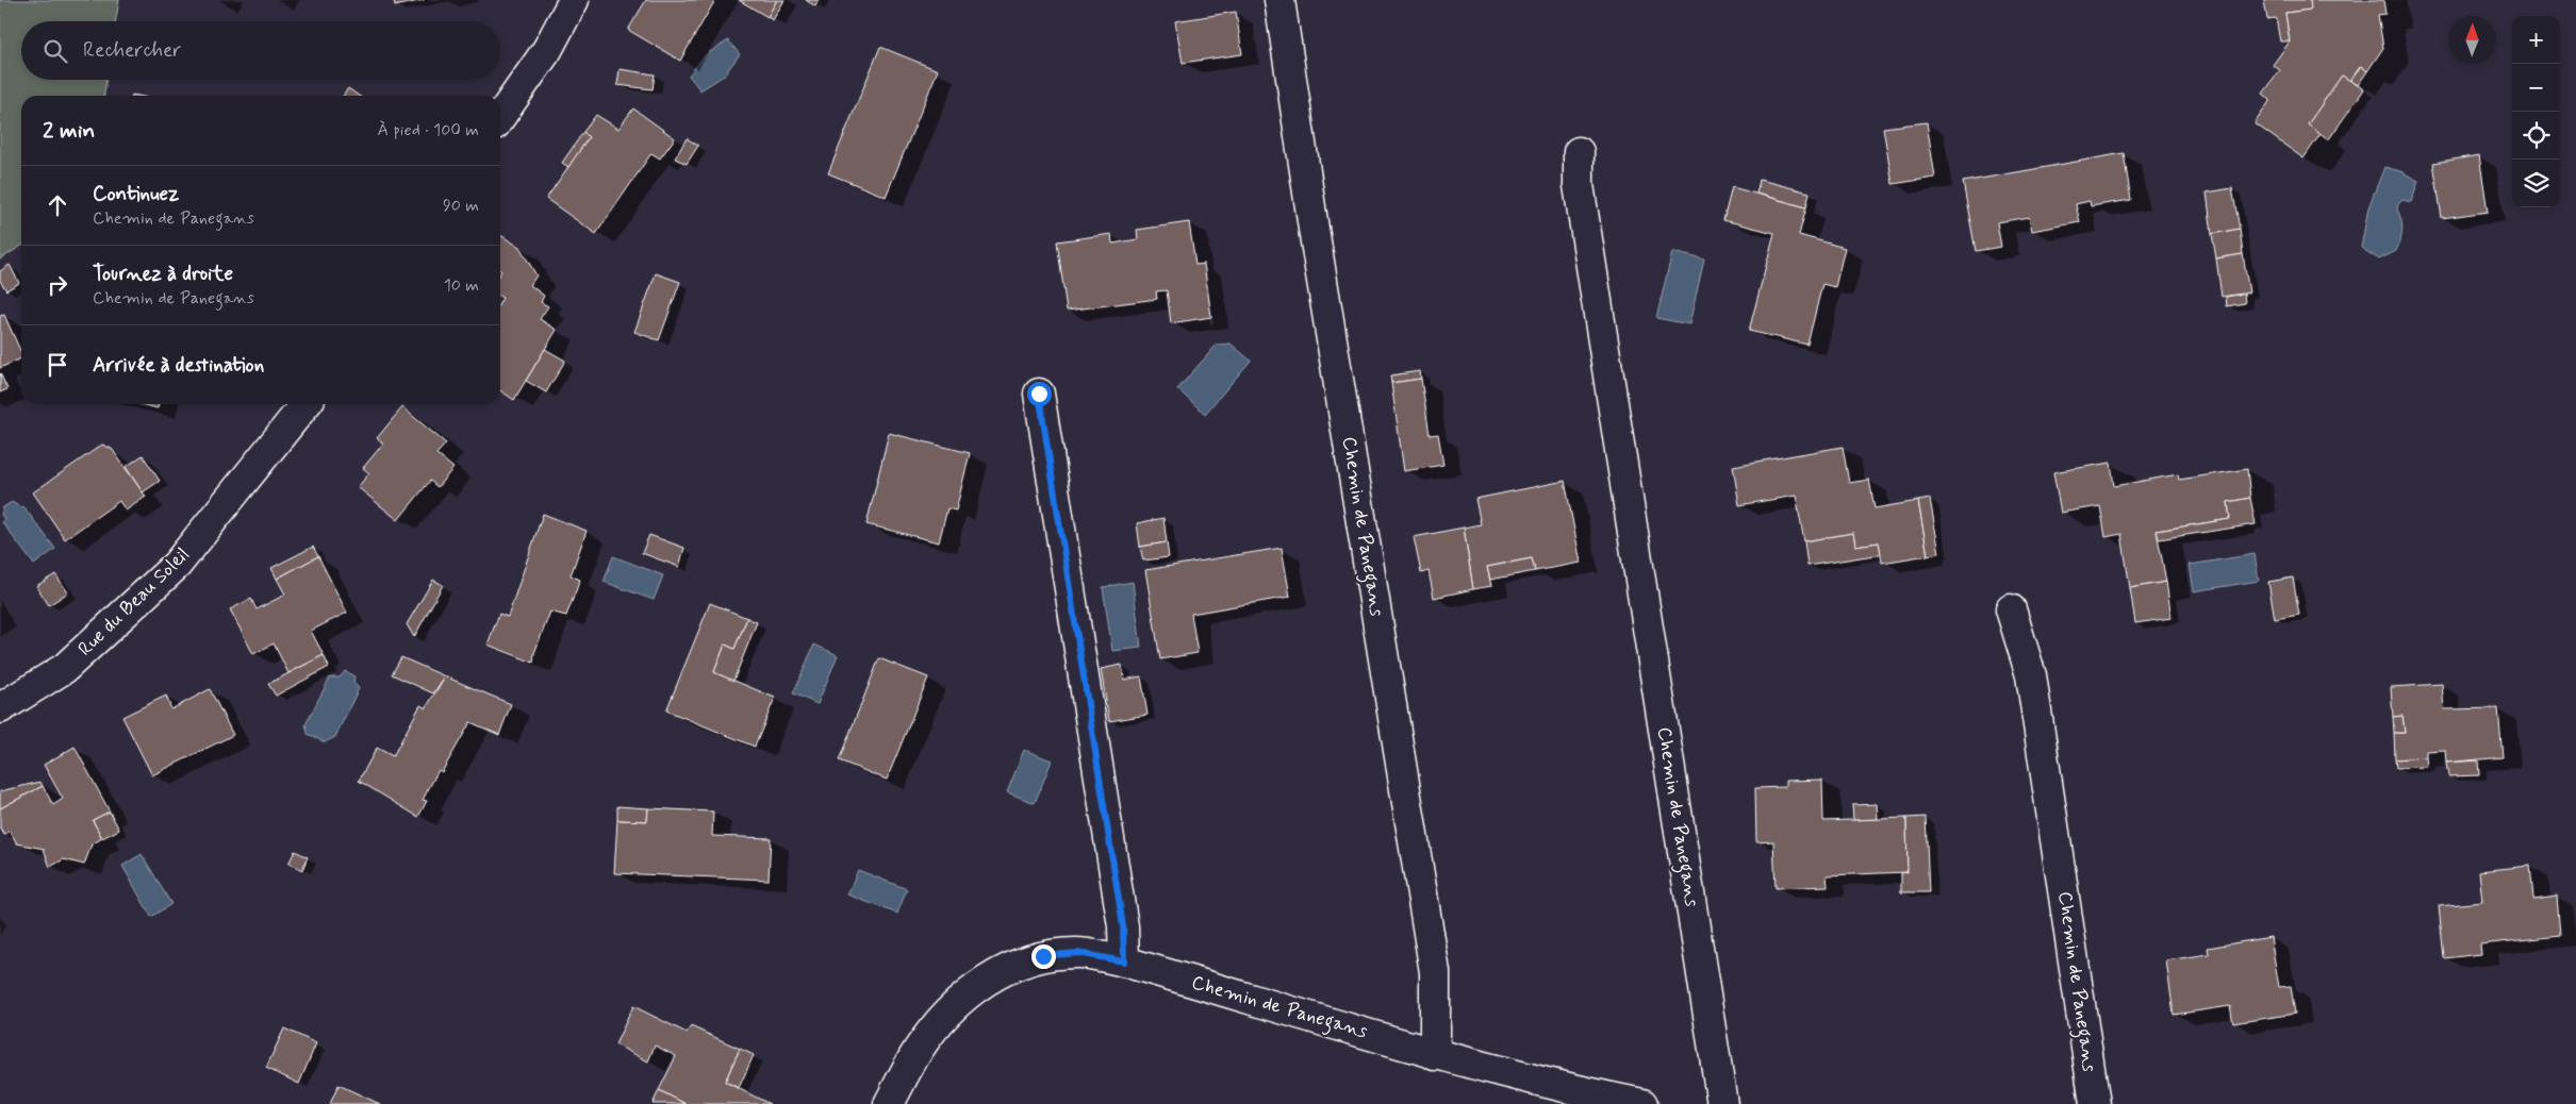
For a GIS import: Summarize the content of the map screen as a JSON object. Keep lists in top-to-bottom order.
{
  "streets": {
    "street": ["Chemin de Panegans", "Rue du Beau Soleil"]
  },
  "north": "top",
  "page": {
    "map_buttons": ["+", "−"],
    "search": "Rechercher",
    "heading": ["2 min", "À pied · 100 m"],
    "list": [
      ["Continuez", "Chemin de Panegans", "90 m"],
      ["Tournez à droite", "Chemin de Panegans", "10 m"],
      "Arrivée à destination"
    ]
  }
}
